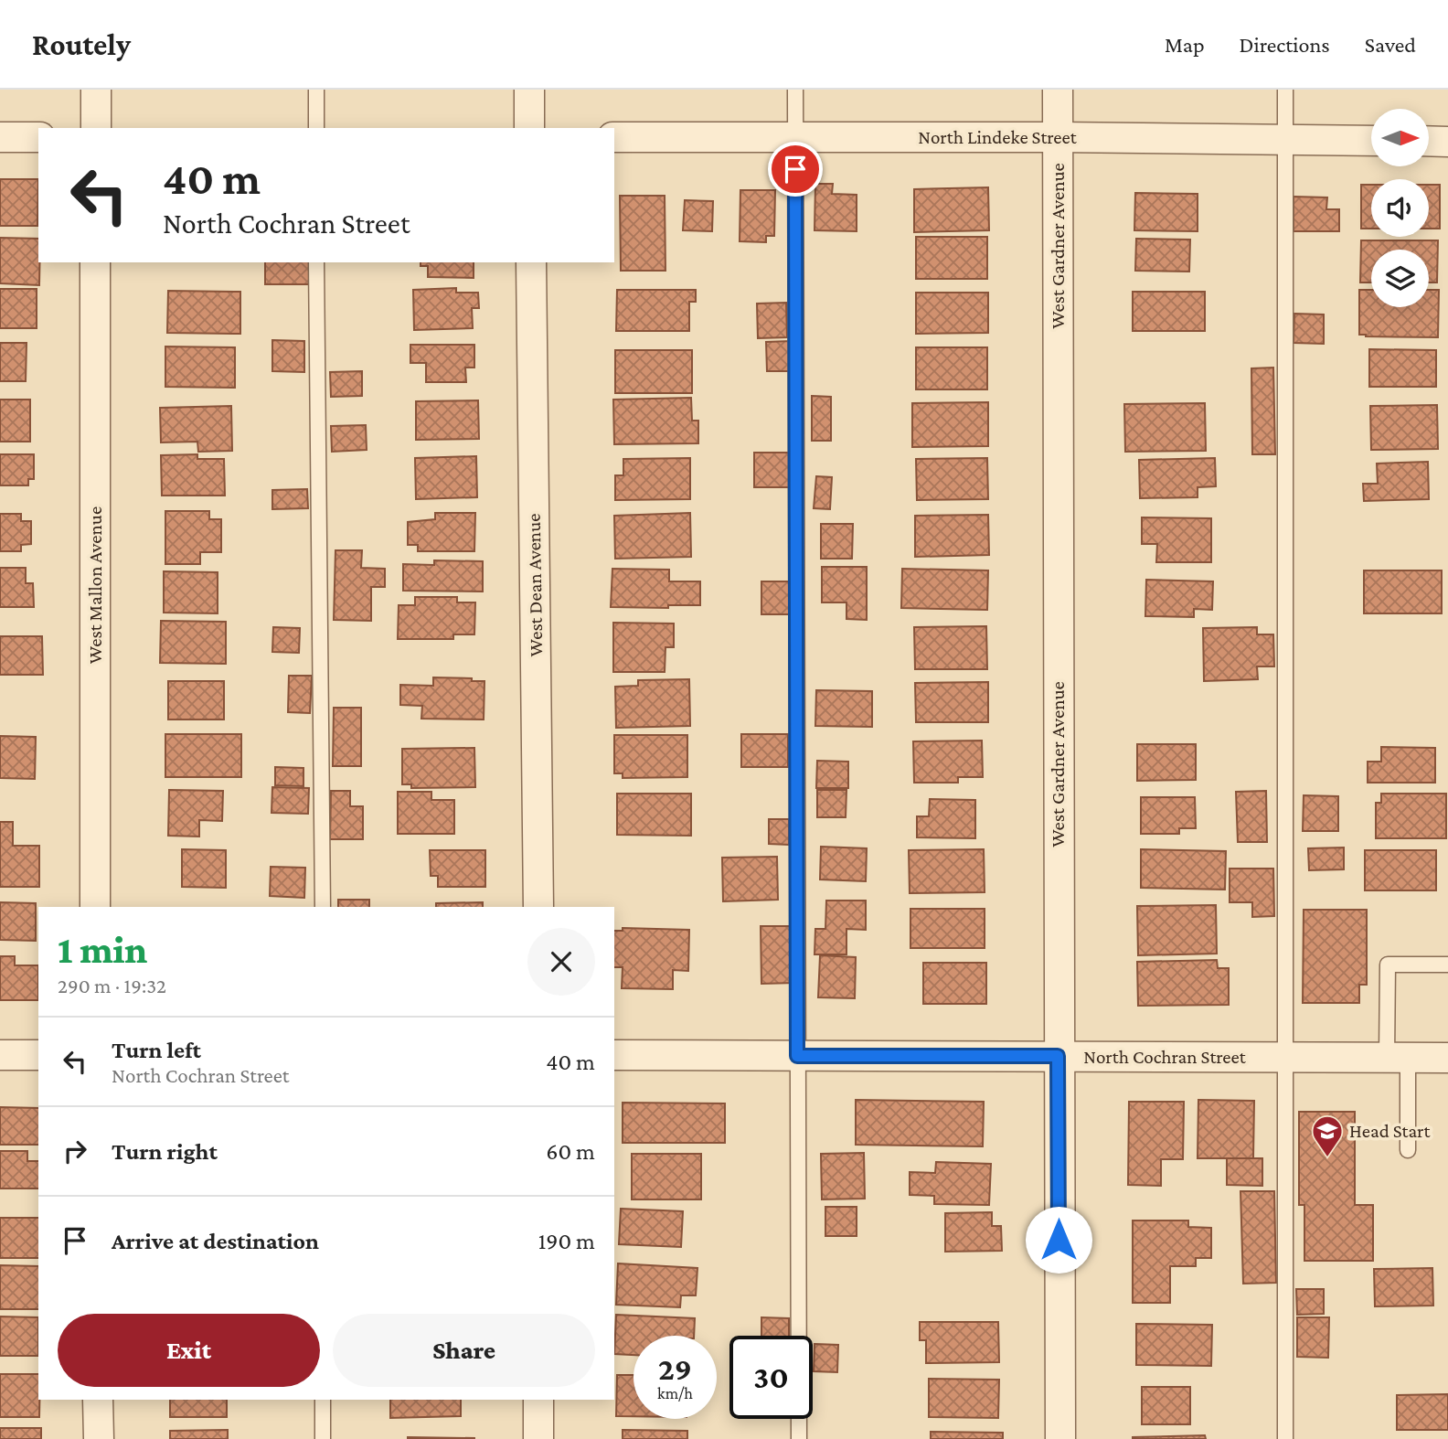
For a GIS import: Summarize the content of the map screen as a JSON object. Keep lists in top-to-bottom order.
{
  "streets": {
    "street": [
      "North Lindeke Street",
      "West Gardner Avenue",
      "West Mallon Avenue",
      "West Dean Avenue",
      "North Cochran Street"
    ]
  },
  "crossings": [
    ["North Lindeke Street", "West Gardner Avenue"],
    ["West Gardner Avenue", "North Cochran Street"]
  ],
  "places": {
    "school or university": ["Head Start"]
  },
  "north": "right",
  "page": {
    "header": "Routely",
    "nav": ["Map", "Directions", "Saved"],
    "turn": ["40 m", "North Cochran Street"],
    "heading": ["1 min", "290 m · 19:32"],
    "list": [
      {
        "name": "Turn left",
        "note": "North Cochran Street",
        "value": "40 m"
      },
      {
        "name": "Turn right",
        "value": "60 m"
      },
      {
        "name": "Arrive at destination",
        "value": "190 m"
      }
    ],
    "buttons": ["Exit", "Share"],
    "speed": "29 km/h",
    "limit": "30"
  }
}
